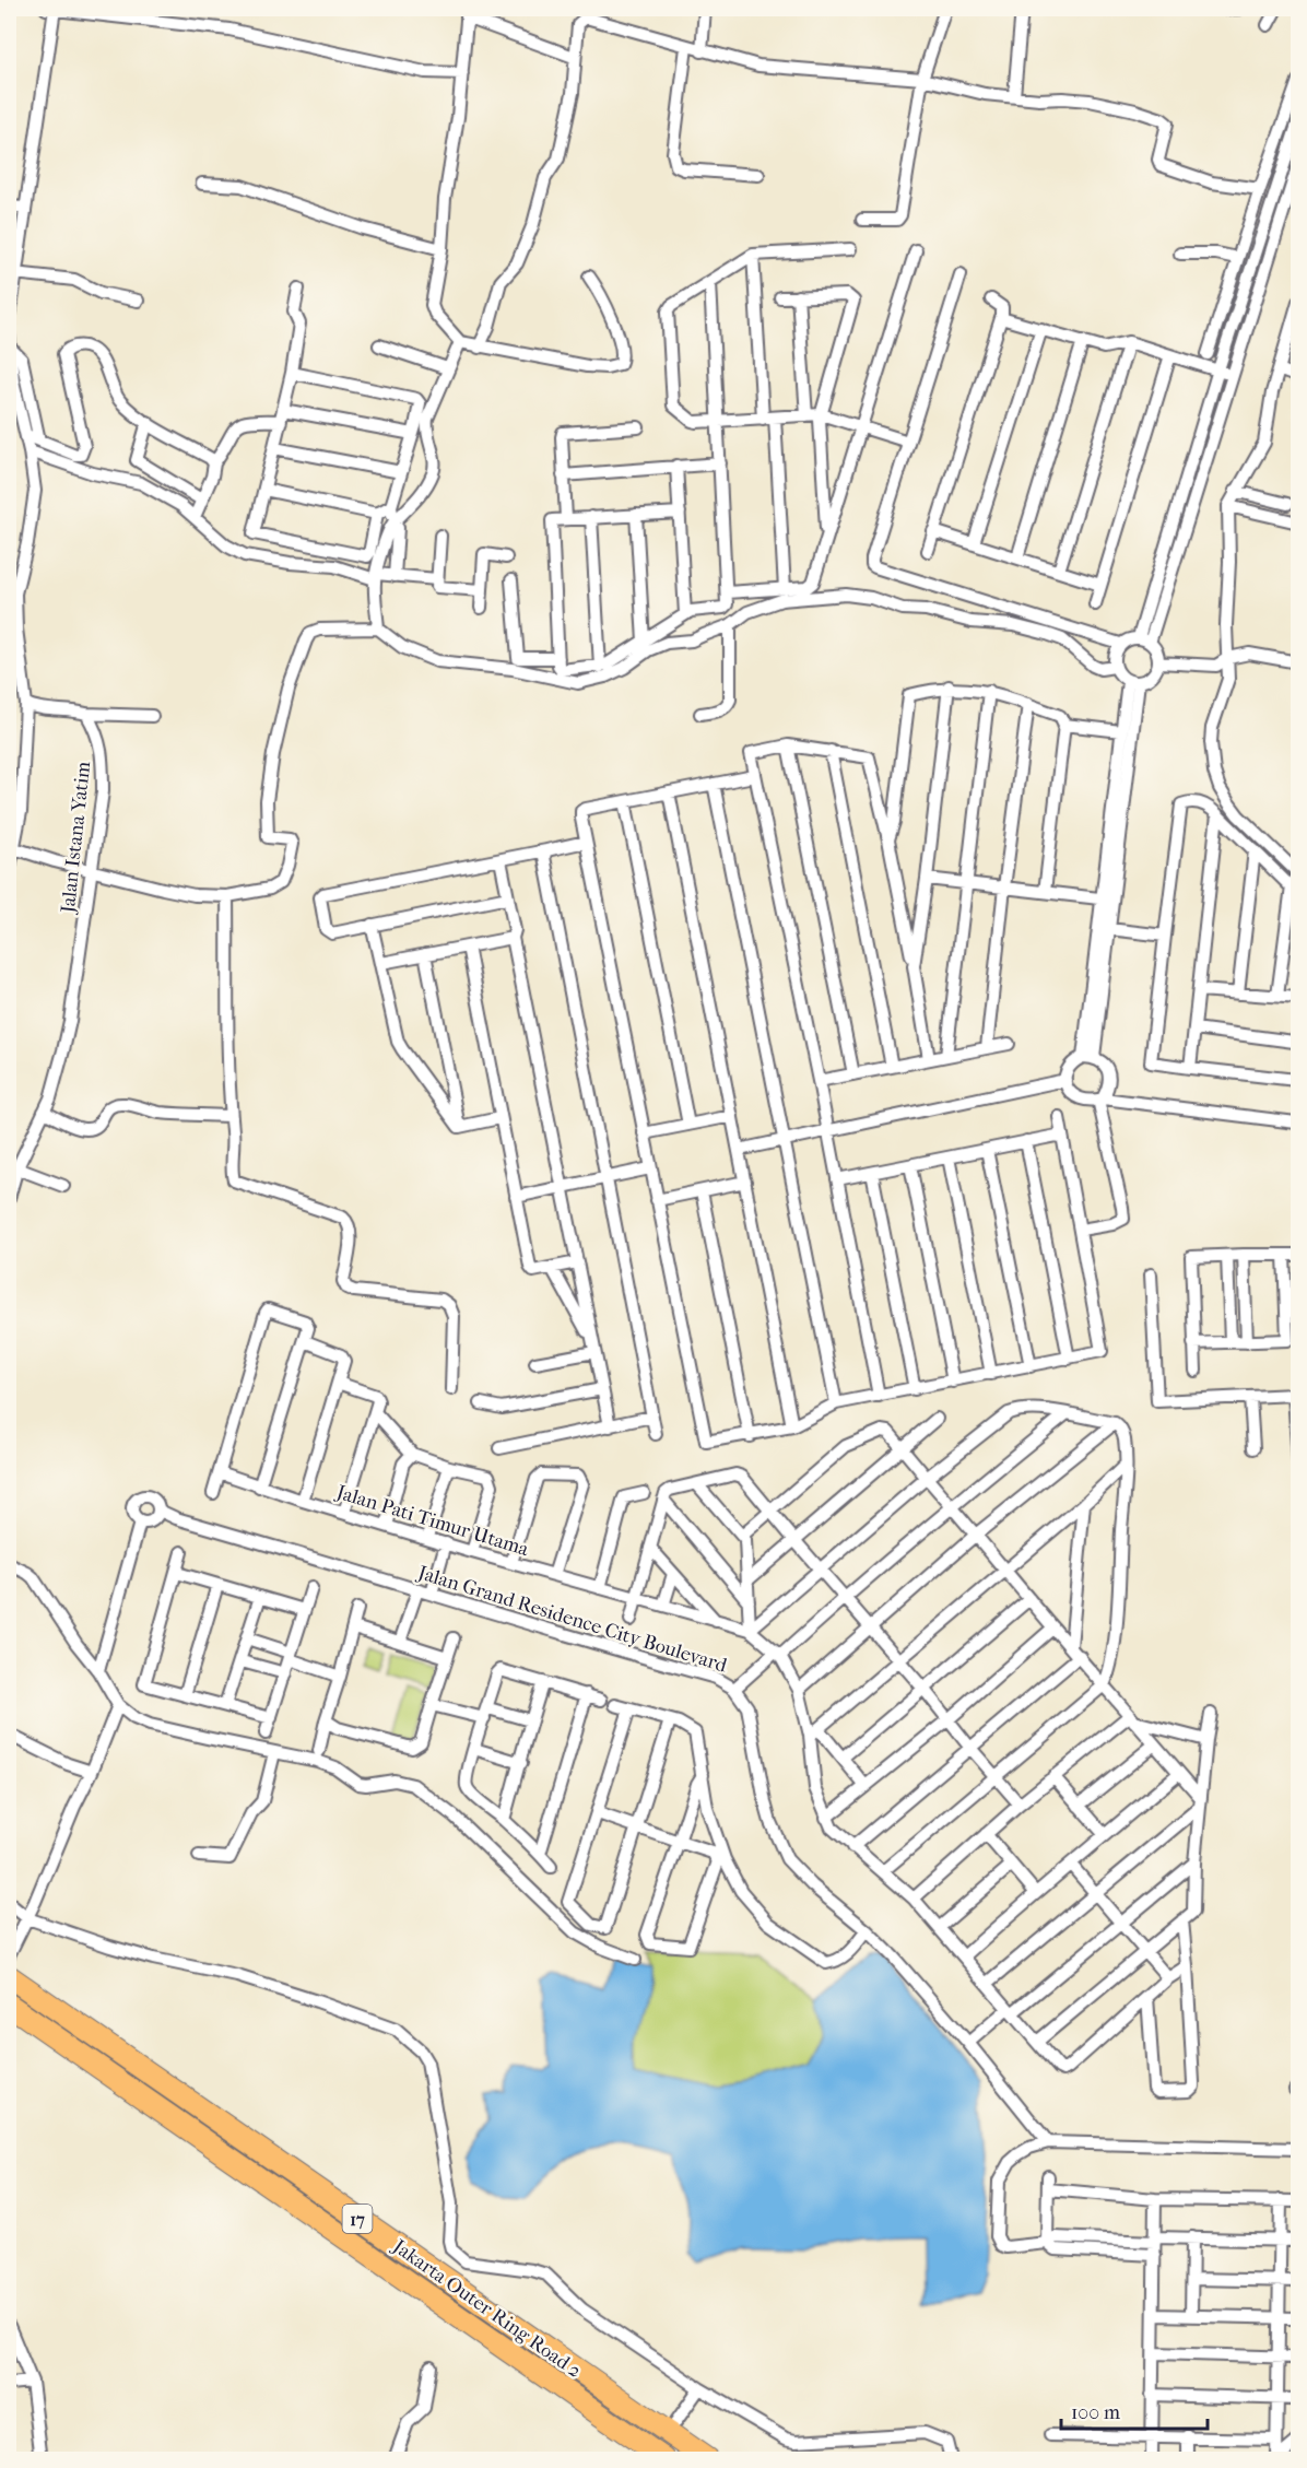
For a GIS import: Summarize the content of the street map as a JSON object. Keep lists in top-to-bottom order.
{
  "streets": {
    "highway": ["17", "Jakarta Outer Ring Road 2"],
    "street": ["Jalan Istana Yatim", "Jalan Pati Timur Utama", "Jalan Grand Residence City Boulevard"]
  },
  "scale_bar": "100 m"
}
